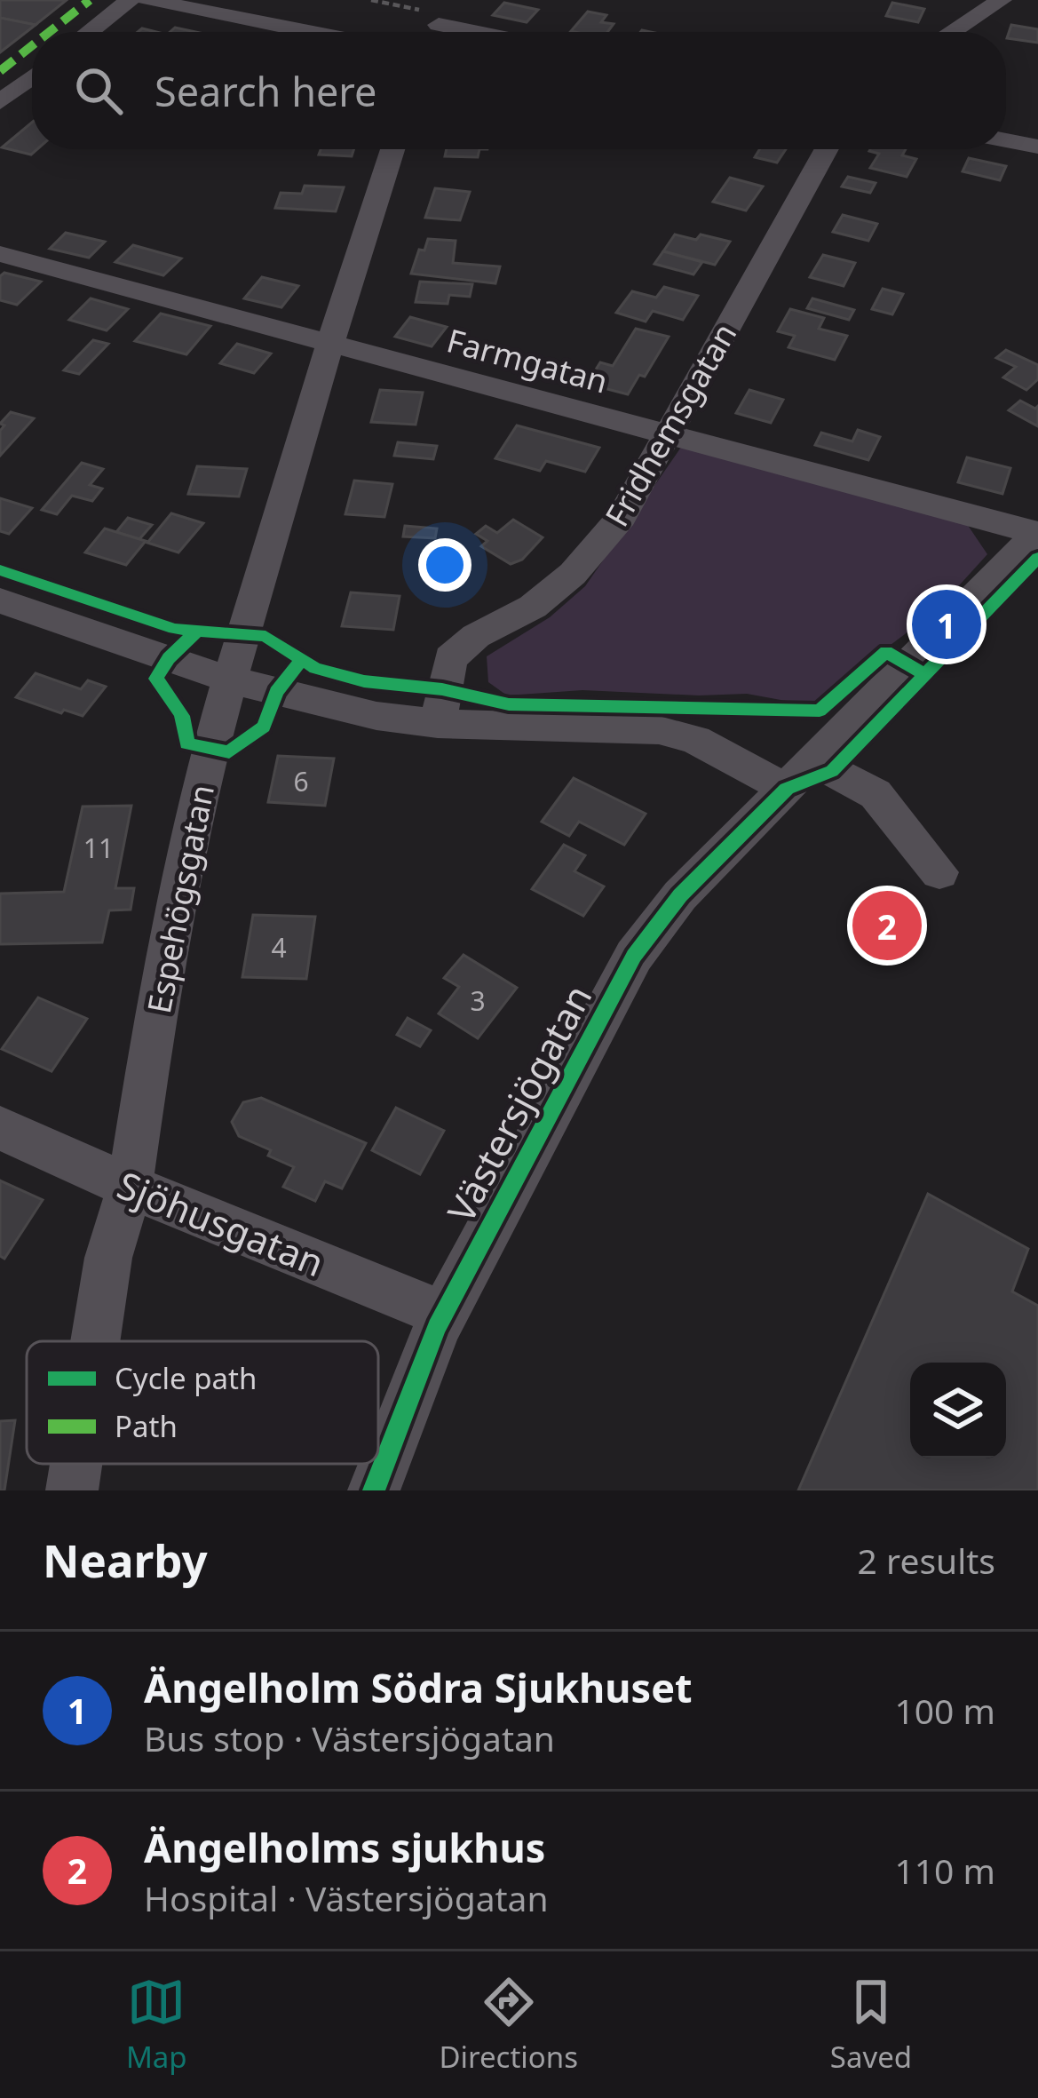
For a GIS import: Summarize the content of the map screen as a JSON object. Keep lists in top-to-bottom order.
{
  "streets": {
    "street": [
      "Farmgatan",
      "Fridhemsgatan",
      "Espehögsgatan",
      "Västersjögatan",
      "Sjöhusgatan"
    ]
  },
  "crossings": [
    ["Farmgatan", "Fridhemsgatan"],
    ["Farmgatan", "Espehögsgatan"],
    ["Farmgatan", "Västersjögatan"],
    ["Espehögsgatan", "Sjöhusgatan"],
    ["Västersjögatan", "Sjöhusgatan"]
  ],
  "house_numbers": [
    "6",
    "11",
    "4",
    "3"
  ],
  "legend": ["Cycle path", "Path"],
  "page": {
    "search": "Search here",
    "pins": ["1", "2"],
    "heading": ["Nearby", "2 results"],
    "list": [
      {
        "mark": "1",
        "name": "Ängelholm Södra Sjukhuset",
        "note": "Bus stop · Västersjögatan",
        "value": "100 m"
      },
      {
        "mark": "2",
        "name": "Ängelholms sjukhus",
        "note": "Hospital · Västersjögatan",
        "value": "110 m"
      }
    ],
    "nav": ["Map", "Directions", "Saved"]
  }
}
